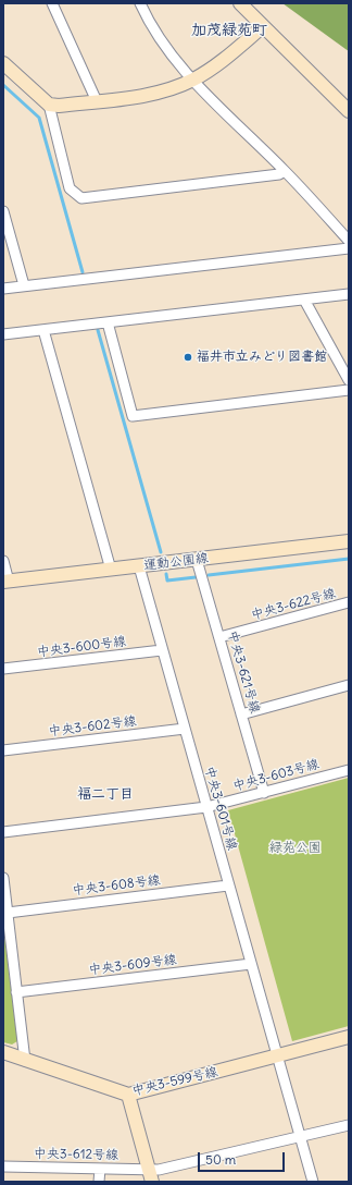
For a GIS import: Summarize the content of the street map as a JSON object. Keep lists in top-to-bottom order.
{
  "streets": {
    "street": [
      "運動公園線",
      "中央3-622号線",
      "中央3-600号線",
      "中央3-621号線",
      "中央3-602号線",
      "中央3-603号線",
      "中央3-601号線",
      "中央3-608号線",
      "中央3-609号線",
      "中央3-599号線",
      "中央3-612号線"
    ]
  },
  "crossings": [
    ["運動公園線", "中央3-621号線"],
    ["運動公園線", "中央3-601号線"],
    ["中央3-622号線", "中央3-621号線"],
    ["中央3-600号線", "中央3-601号線"],
    ["中央3-621号線", "中央3-603号線"],
    ["中央3-602号線", "中央3-601号線"],
    ["中央3-603号線", "中央3-601号線"],
    ["中央3-601号線", "中央3-608号線"],
    ["中央3-601号線", "中央3-609号線"],
    ["中央3-601号線", "中央3-599号線"],
    ["中央3-601号線", "中央3-612号線"]
  ],
  "districts": ["加茂緑苑町", "福二丁目"],
  "parks": ["緑苑公園"],
  "places": ["福井市立みどり図書館"],
  "scale_bar": "50 m"
}
